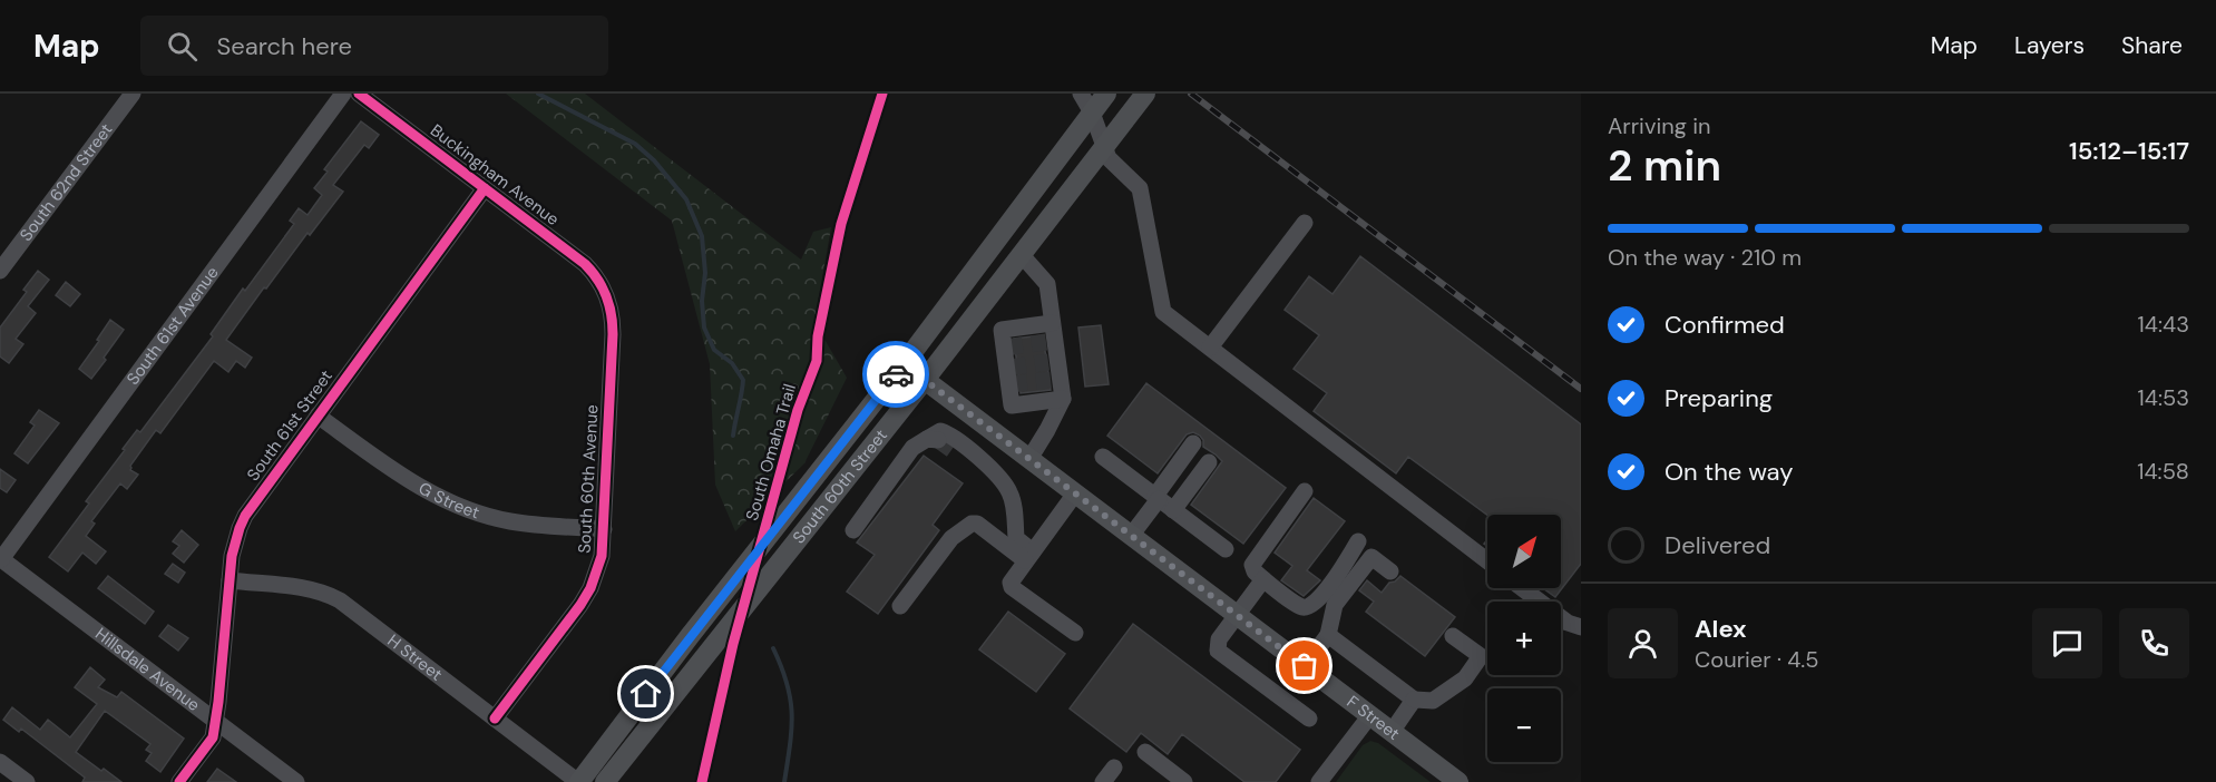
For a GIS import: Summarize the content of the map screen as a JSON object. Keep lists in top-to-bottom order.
{
  "streets": {
    "main road": ["South 60th Street", "F Street"],
    "street": [
      "Buckingham Avenue",
      "South 62nd Street",
      "South 61st Avenue",
      "South 61st Street",
      "South 60th Avenue",
      "G Street",
      "H Street",
      "Hillsdale Avenue"
    ],
    "cycle path": ["South Omaha Trail"]
  },
  "crossings": [
    ["Buckingham Avenue", "South 61st Street"],
    ["Buckingham Avenue", "South 60th Avenue"],
    ["South 61st Avenue", "Hillsdale Avenue"],
    ["South 61st Street", "G Street"],
    ["South 61st Street", "H Street"],
    ["South 61st Street", "Hillsdale Avenue"],
    ["South 60th Avenue", "G Street"],
    ["South 60th Avenue", "H Street"],
    ["South 60th Street", "H Street"],
    ["South 60th Street", "F Street"]
  ],
  "north": "top right",
  "page": {
    "header": "Map",
    "search": "Search here",
    "nav": ["Map", "Layers", "Share"],
    "heading": ["2 min", "Arriving in", "15:12–15:17"],
    "panel": ["Alex", "Courier · 4.5"],
    "bar": "On the way · 210 m",
    "list": [
      ["Confirmed", "14:43"],
      ["Preparing", "14:53"],
      ["On the way", "14:58"],
      "Delivered"
    ],
    "map_buttons": ["+", "−"]
  }
}
